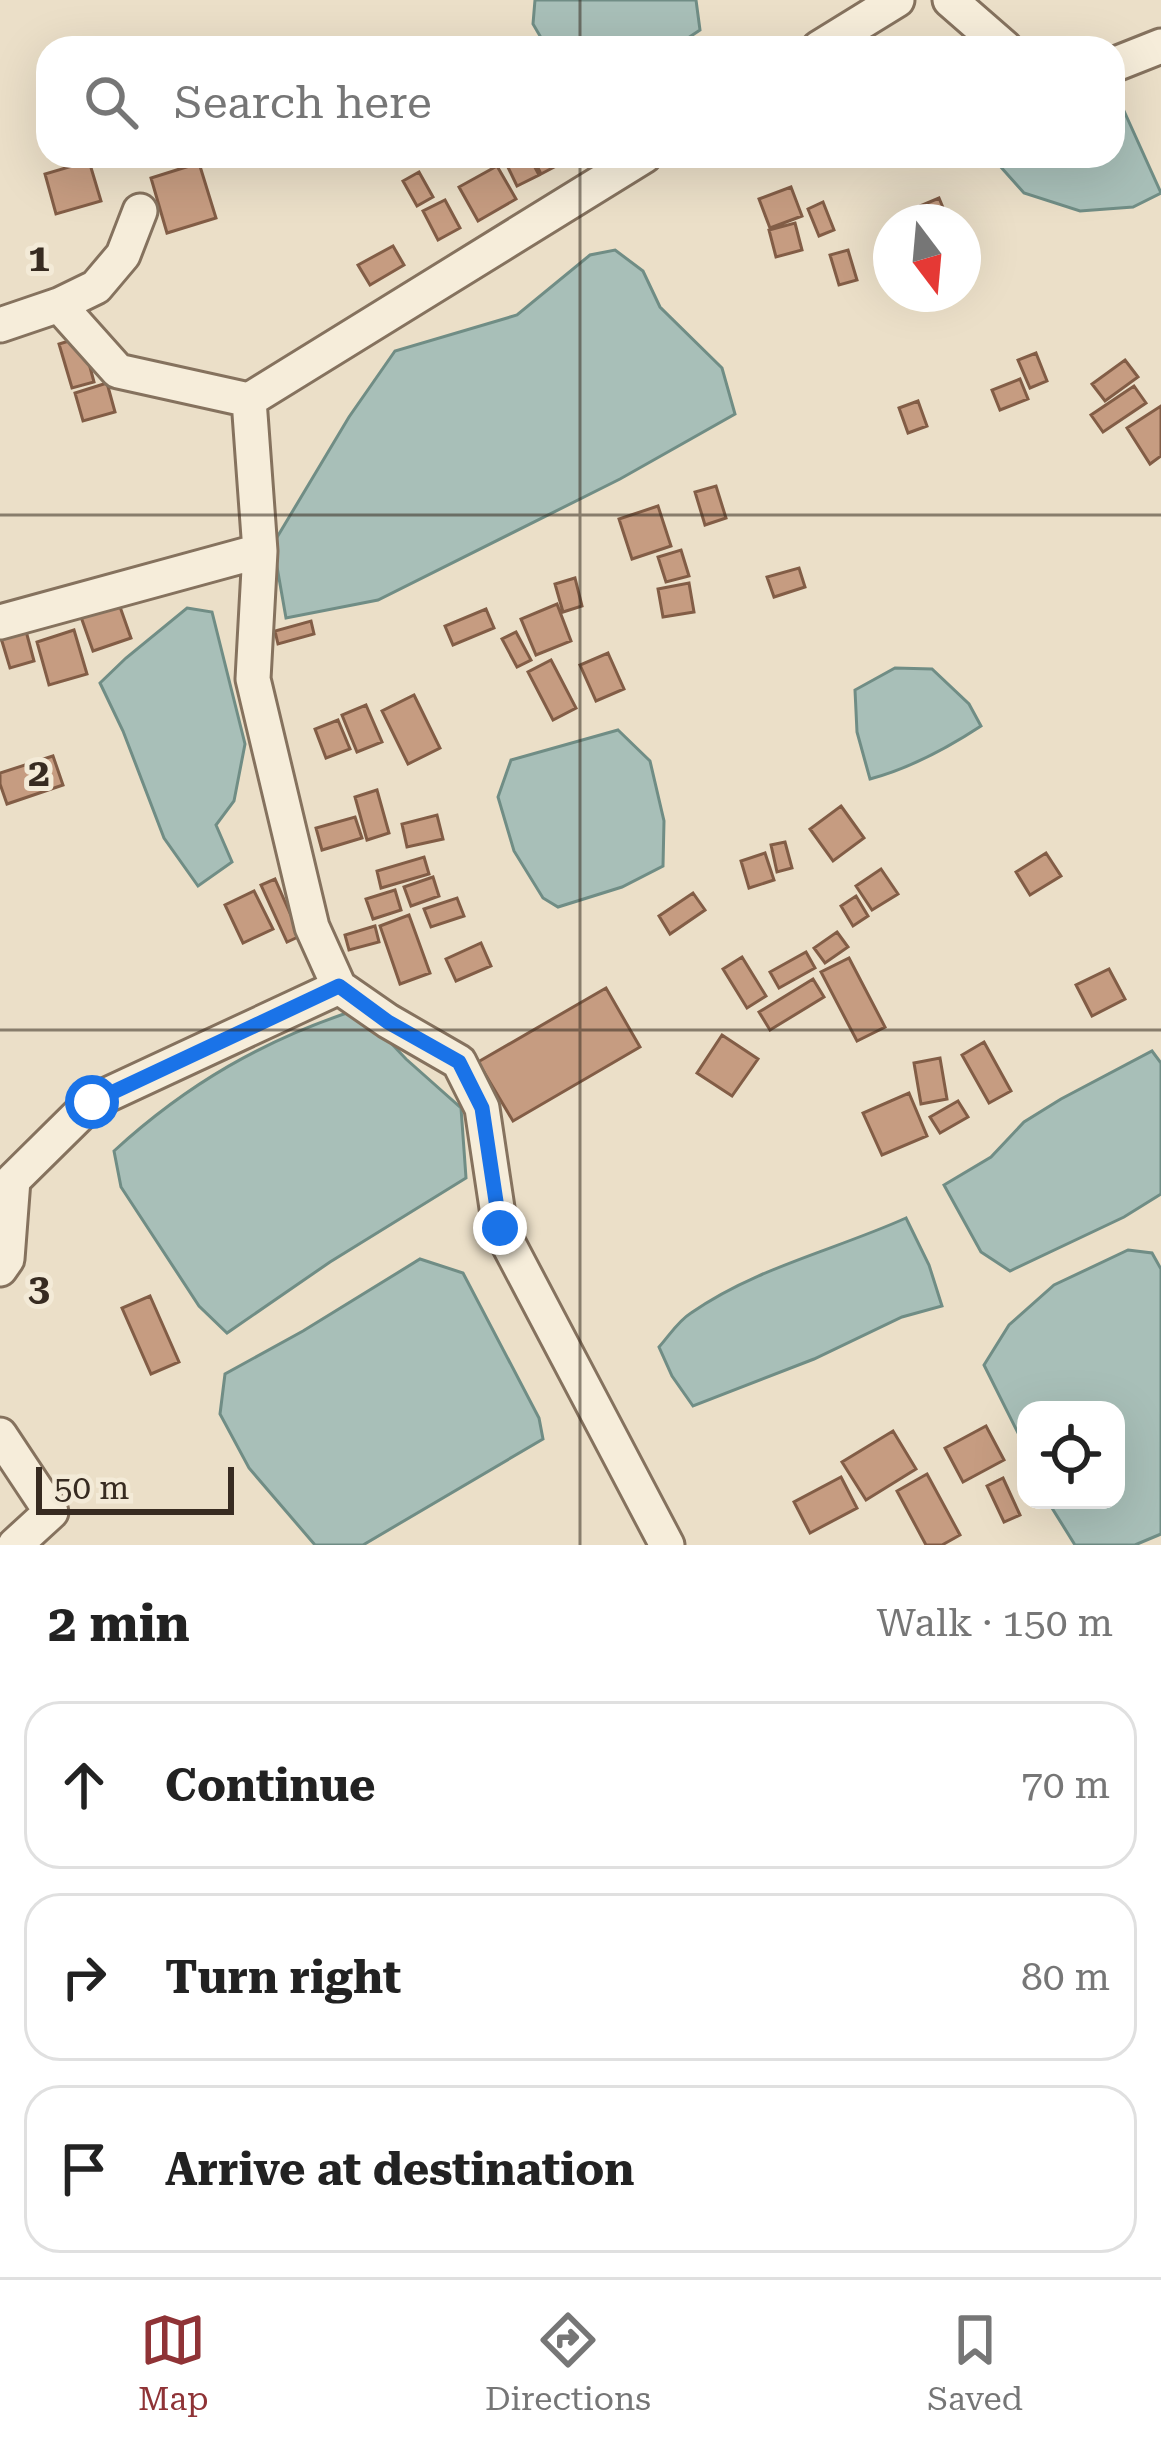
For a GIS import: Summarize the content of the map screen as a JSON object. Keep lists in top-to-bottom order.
{
  "scale_bar": "50 m",
  "north": "bottom",
  "page": {
    "search": "Search here",
    "scale": "50 m",
    "heading": ["2 min", "Walk · 150 m"],
    "list": [
      ["Continue", "70 m"],
      ["Turn right", "80 m"],
      "Arrive at destination"
    ],
    "nav": ["Map", "Directions", "Saved"]
  },
  "grid": {
    "rows": ["1", "2", "3"]
  }
}
